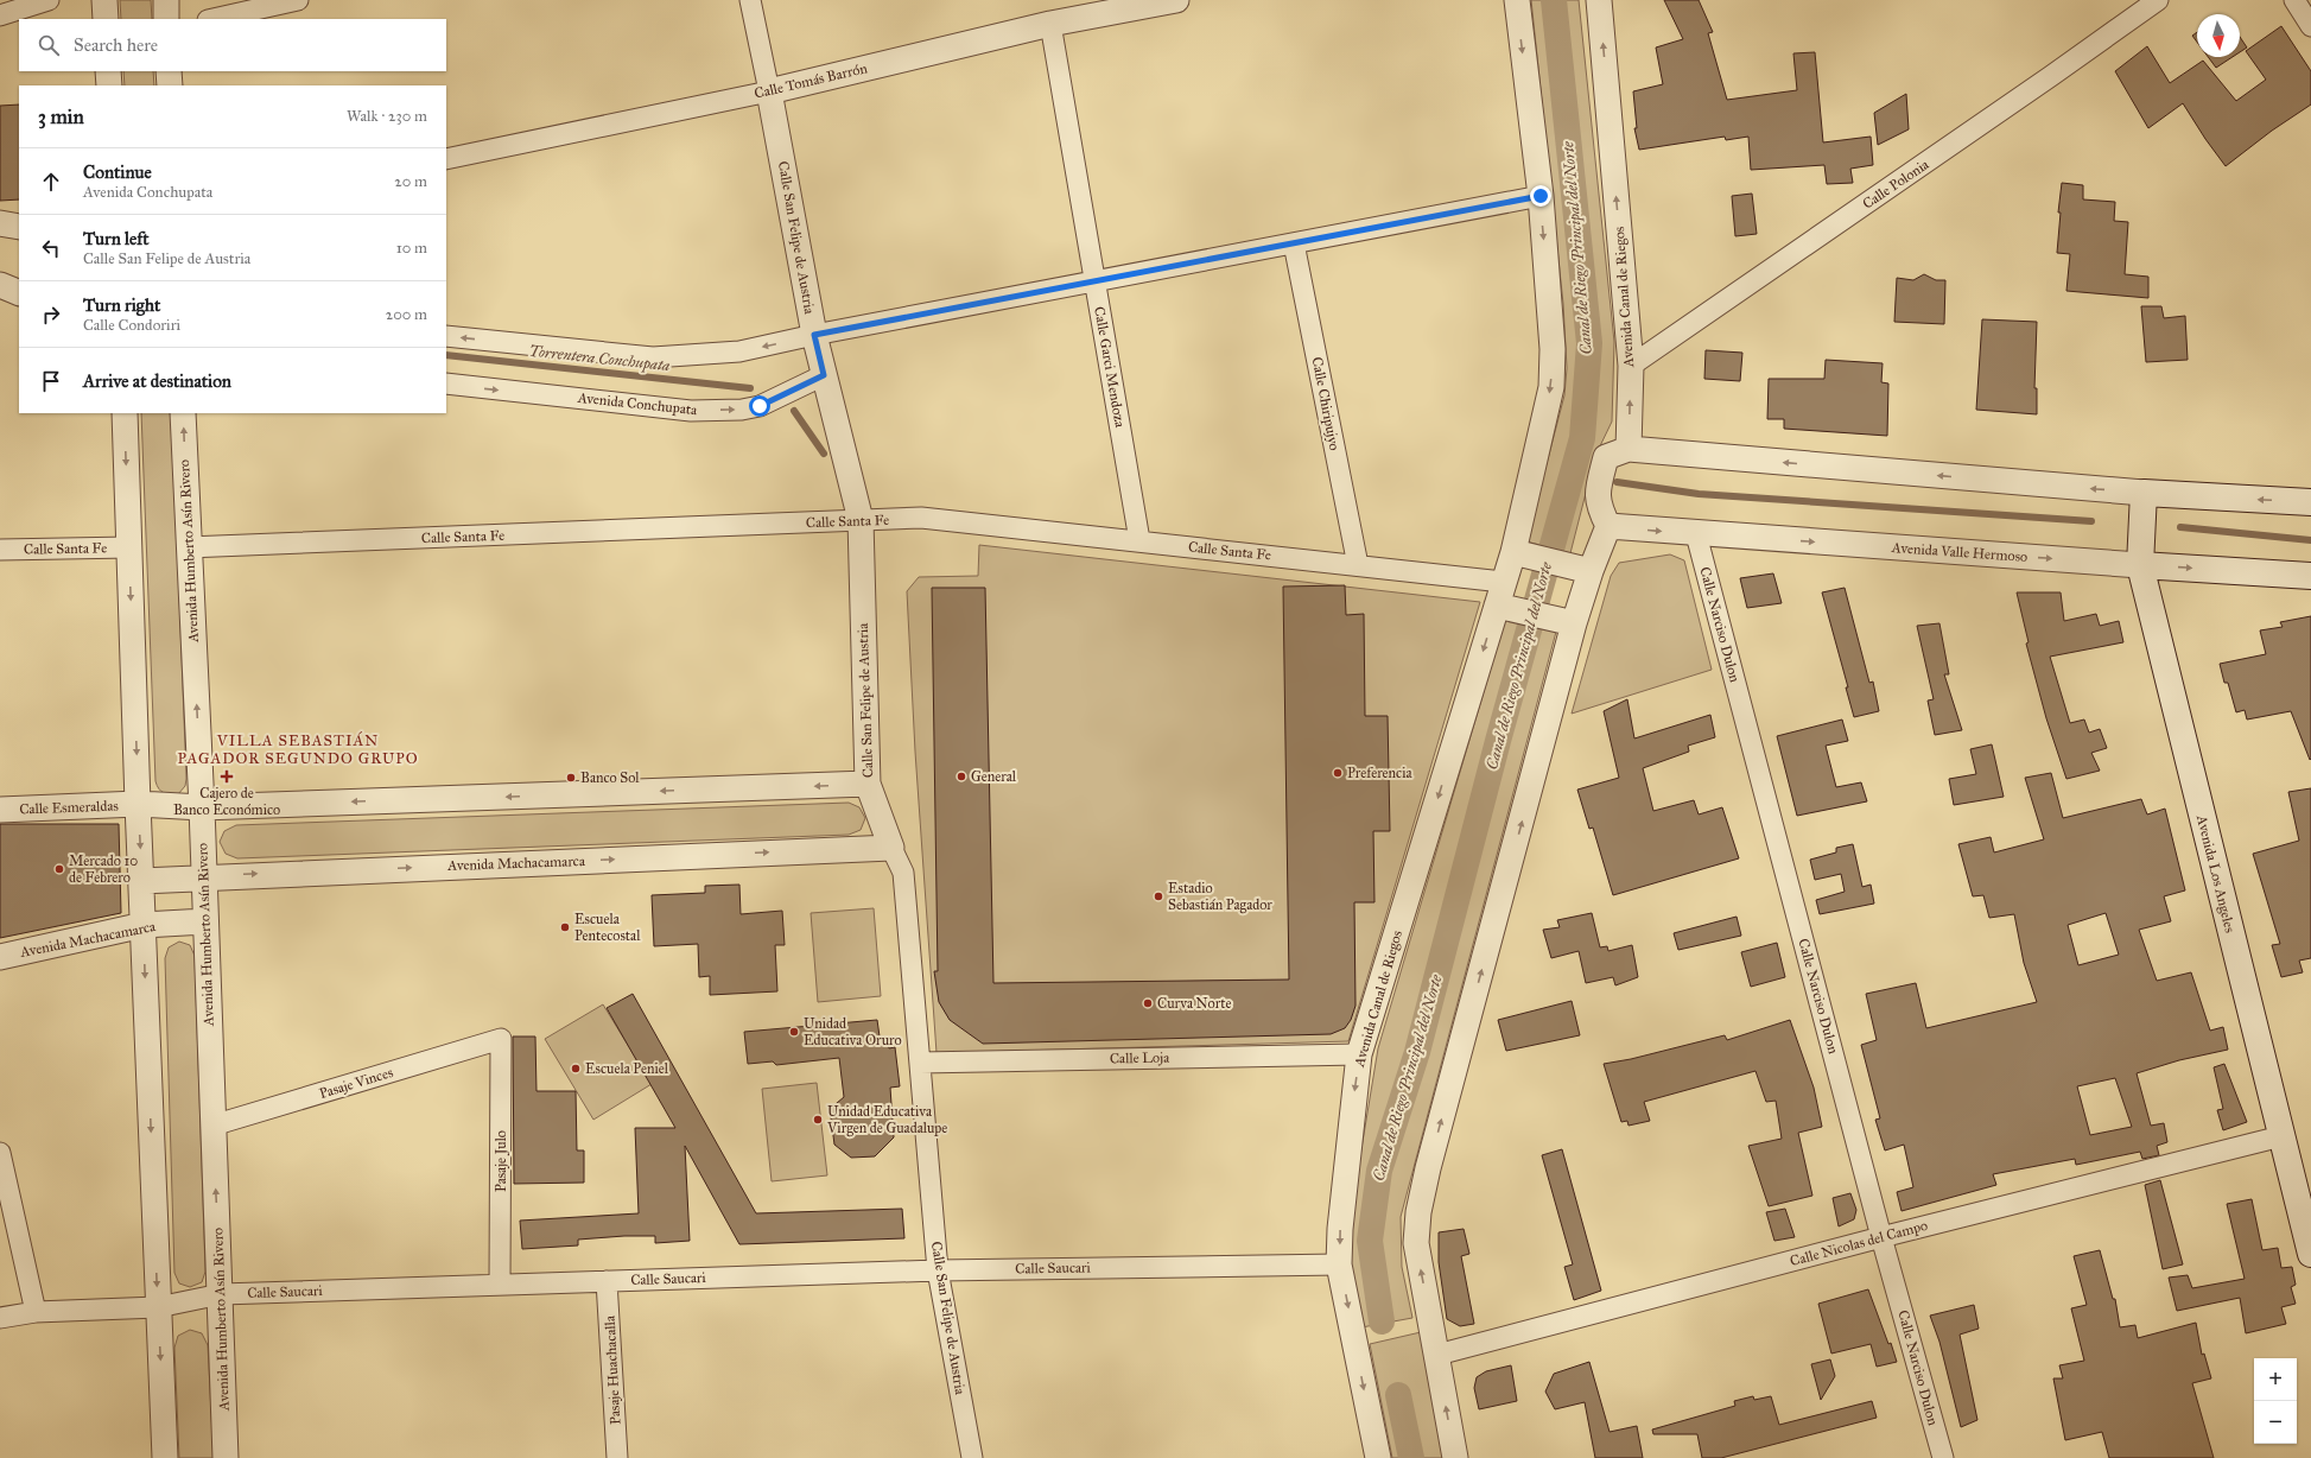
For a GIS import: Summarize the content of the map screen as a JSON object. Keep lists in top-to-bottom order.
{
  "streets": {
    "main road": ["Avenida Valle Hermoso", "Avenida Los Angeles"],
    "street": [
      "Calle Tomás Barrón",
      "Calle Polonia",
      "Calle San Felipe de Austria",
      "Avenida Canal de Riegos",
      "Calle Garci Mendoza",
      "Avenida Conchupata",
      "Calle Chiripujyo",
      "Calle Santa Fe",
      "Avenida Humberto Asín Rivero",
      "Calle Narciso Dulon",
      "Calle Esmeraldas",
      "Avenida Machacamarca",
      "Calle Loja",
      "Pasaje Vinces",
      "Pasaje Julo",
      "Calle Nicolas del Campo",
      "Calle Saucari",
      "Pasaje Huachacalla"
    ]
  },
  "crossings": [
    ["Calle Tomás Barrón", "Calle San Felipe de Austria"],
    ["Calle Tomás Barrón", "Calle Garci Mendoza"],
    ["Calle Polonia", "Avenida Canal de Riegos"],
    ["Calle San Felipe de Austria", "Avenida Conchupata"],
    ["Calle San Felipe de Austria", "Calle Santa Fe"],
    ["Calle San Felipe de Austria", "Avenida Machacamarca"],
    ["Calle San Felipe de Austria", "Calle Loja"],
    ["Calle San Felipe de Austria", "Calle Saucari"],
    ["Avenida Canal de Riegos", "Calle Santa Fe"],
    ["Avenida Canal de Riegos", "Calle Loja"],
    ["Avenida Canal de Riegos", "Calle Saucari"],
    ["Calle Garci Mendoza", "Calle Santa Fe"],
    ["Calle Chiripujyo", "Calle Santa Fe"],
    ["Calle Santa Fe", "Avenida Humberto Asín Rivero"],
    ["Avenida Humberto Asín Rivero", "Avenida Machacamarca"],
    ["Avenida Humberto Asín Rivero", "Pasaje Vinces"],
    ["Avenida Humberto Asín Rivero", "Calle Saucari"],
    ["Avenida Valle Hermoso", "Calle Narciso Dulon"],
    ["Avenida Valle Hermoso", "Avenida Los Angeles"],
    ["Calle Narciso Dulon", "Calle Nicolas del Campo"],
    ["Avenida Los Angeles", "Calle Nicolas del Campo"],
    ["Pasaje Vinces", "Pasaje Julo"],
    ["Pasaje Julo", "Calle Saucari"],
    ["Calle Saucari", "Pasaje Huachacalla"]
  ],
  "districts": ["VILLA SEBASTIÁN PAGADOR SEGUNDO GRUPO"],
  "water": ["Canal de Riego Principal del Norte", "Torrentera Conchupata"],
  "places": {
    "other": [
      "Preferencia",
      "General",
      "Banco Sol",
      "Mercado 10 de Febrero",
      "Estadio Sebastián Pagador",
      "Escuela Pentecostal",
      "Curva Norte",
      "Unidad Educativa Oruro",
      "Escuela Peniel",
      "Unidad Educativa Virgen de Guadalupe"
    ],
    "health": ["Cajero de Banco Económico"]
  },
  "north": "bottom",
  "page": {
    "search": "Search here",
    "heading": ["3 min", "Walk · 230 m"],
    "list": [
      ["Continue", "Avenida Conchupata", "20 m"],
      ["Turn left", "Calle San Felipe de Austria", "10 m"],
      ["Turn right", "Calle Condoriri", "200 m"],
      "Arrive at destination"
    ],
    "map_buttons": ["+", "−"]
  }
}
